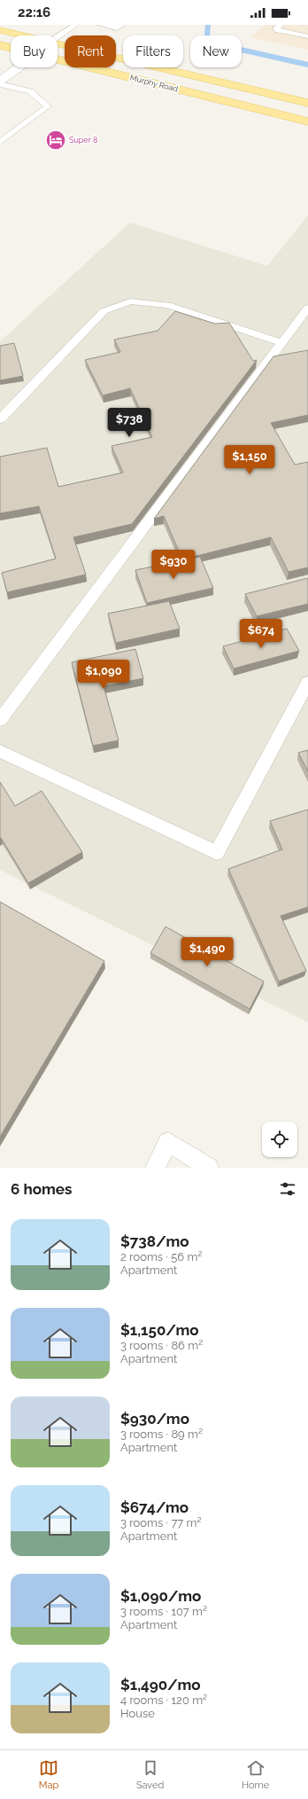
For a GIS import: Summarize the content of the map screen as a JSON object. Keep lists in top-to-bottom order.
{
  "streets": {
    "main road": ["Murphy Road"]
  },
  "places": {
    "hotel": ["Super 8"]
  },
  "page": {
    "status": "22:16",
    "chip": [
      "Buy",
      "Rent",
      "Filters",
      "New"
    ],
    "price": [
      "$738",
      "$1,150",
      "$930",
      "$674",
      "$1,090",
      "$1,490"
    ],
    "heading": "6 homes",
    "list": [
      {
        "name": "$738/mo",
        "note": "2 rooms · 56 m² · Apartment"
      },
      {
        "name": "$1,150/mo",
        "note": "3 rooms · 86 m² · Apartment"
      },
      {
        "name": "$930/mo",
        "note": "3 rooms · 89 m² · Apartment"
      },
      {
        "name": "$674/mo",
        "note": "3 rooms · 77 m² · Apartment"
      },
      {
        "name": "$1,090/mo",
        "note": "3 rooms · 107 m² · Apartment"
      },
      {
        "name": "$1,490/mo",
        "note": "4 rooms · 120 m² · House"
      }
    ],
    "tabs": ["Map", "Saved", "Home"]
  }
}
